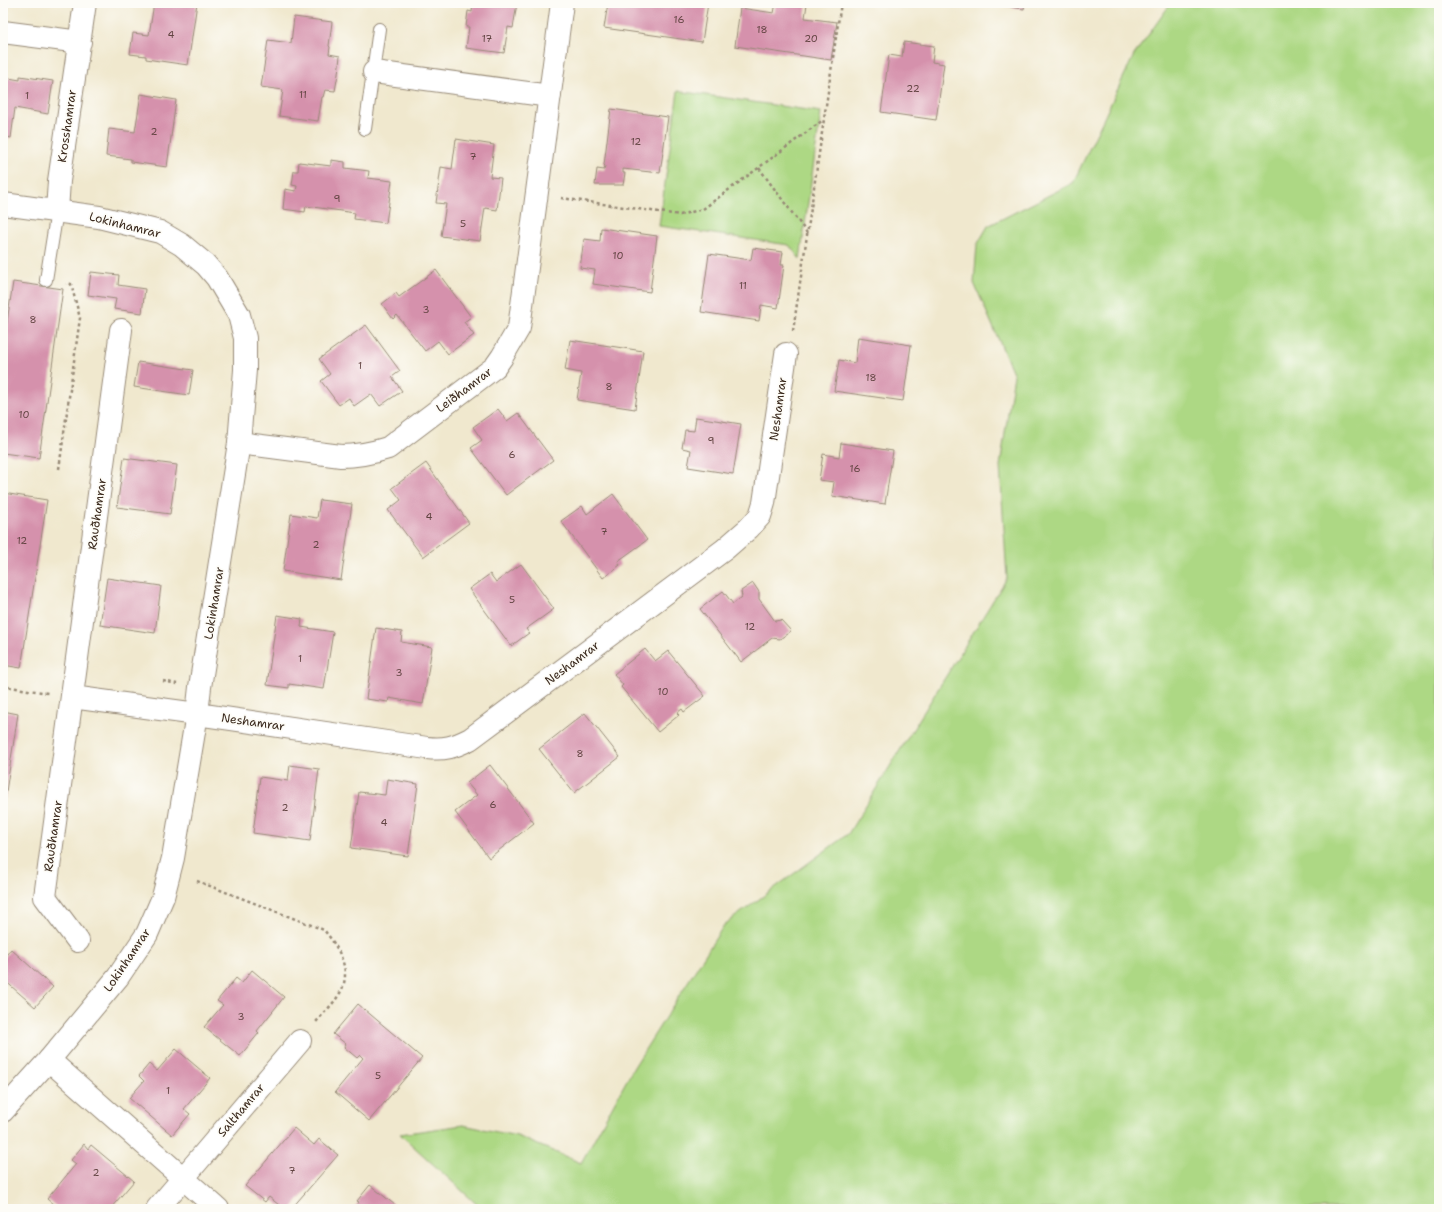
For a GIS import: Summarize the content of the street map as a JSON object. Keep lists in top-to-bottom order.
{
  "streets": {
    "street": [
      "Krosshamrar",
      "Lokinhamrar",
      "Leiðhamrar",
      "Neshamrar",
      "Rauðhamrar",
      "Salthamrar"
    ]
  },
  "crossings": [
    ["Krosshamrar", "Lokinhamrar"],
    ["Lokinhamrar", "Leiðhamrar"],
    ["Lokinhamrar", "Neshamrar"]
  ],
  "house_numbers": [
    "16",
    "18",
    "4",
    "17",
    "20",
    "22",
    "11",
    "1",
    "2",
    "12",
    "7",
    "9",
    "5",
    "10",
    "11",
    "3",
    "8",
    "1",
    "18",
    "8",
    "10",
    "9",
    "6",
    "16",
    "4",
    "7",
    "12",
    "2",
    "5",
    "12",
    "1",
    "3",
    "10",
    "8",
    "6",
    "2",
    "4",
    "3",
    "5",
    "1",
    "7",
    "2"
  ]
}
